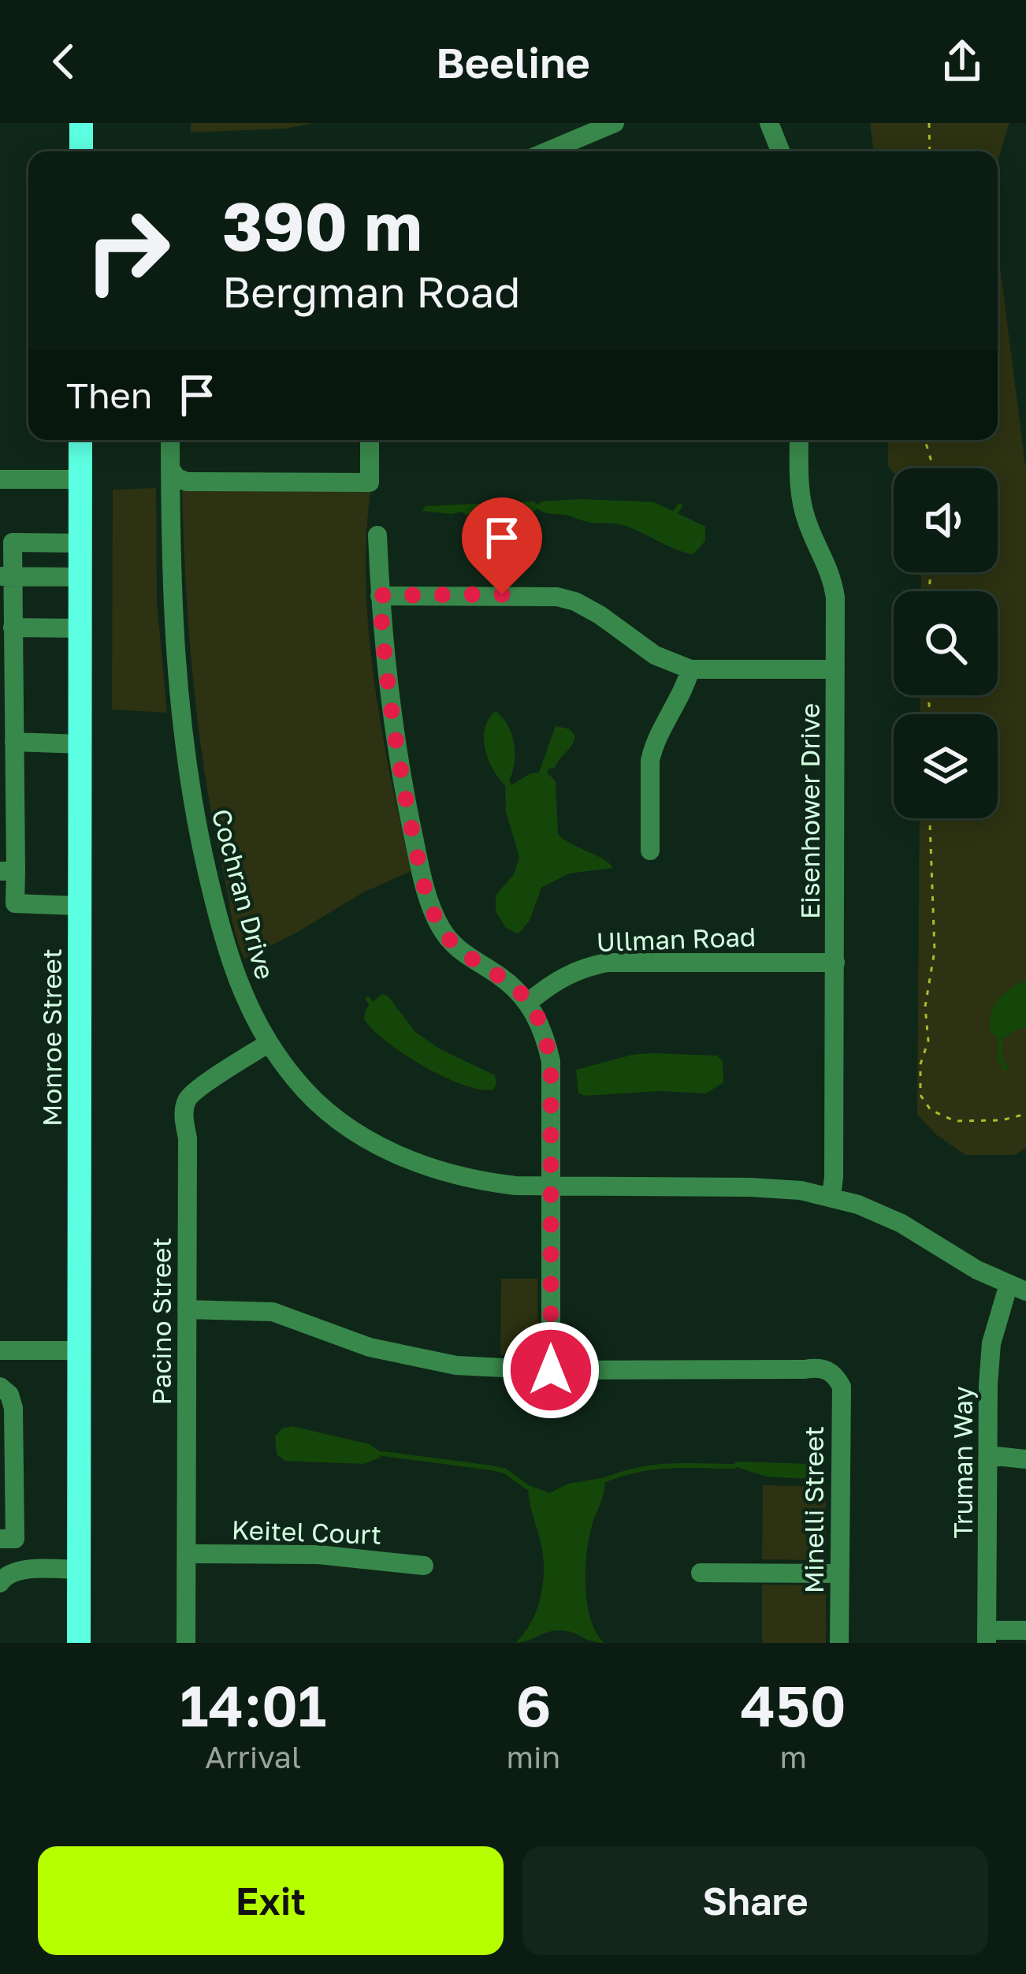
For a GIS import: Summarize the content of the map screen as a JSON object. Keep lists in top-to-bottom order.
{
  "streets": {
    "main road": ["Monroe Street"],
    "street": [
      "Eisenhower Drive",
      "Cochran Drive",
      "Ullman Road",
      "Pacino Street",
      "Truman Way",
      "Minelli Street",
      "Keitel Court"
    ]
  },
  "crossings": [
    ["Eisenhower Drive", "Cochran Drive"],
    ["Eisenhower Drive", "Ullman Road"],
    ["Cochran Drive", "Pacino Street"],
    ["Cochran Drive", "Truman Way"],
    ["Pacino Street", "Keitel Court"]
  ],
  "page": {
    "header": "Beeline",
    "turn": ["390 m", "Bergman Road"],
    "then": "Then",
    "eta": [
      "14:01",
      "Arrival",
      "6",
      "min",
      "450",
      "m"
    ],
    "buttons": ["Exit", "Share"]
  }
}
